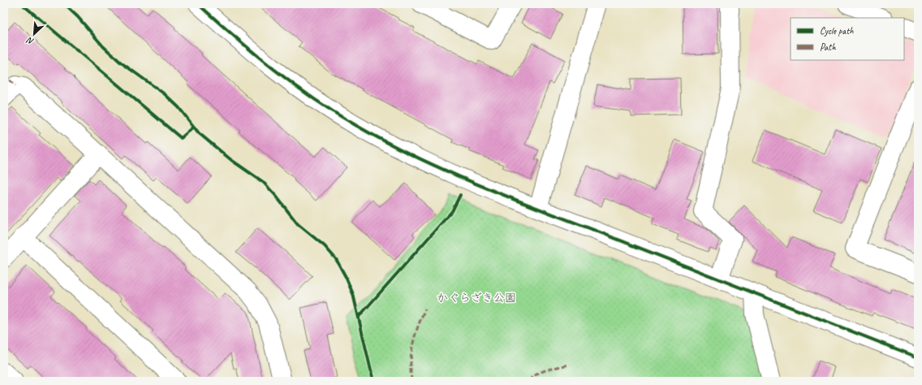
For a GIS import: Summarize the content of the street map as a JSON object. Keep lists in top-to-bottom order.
{
  "parks": ["かぐらざき公園"],
  "legend": ["Cycle path", "Path"],
  "north": "bottom left"
}
